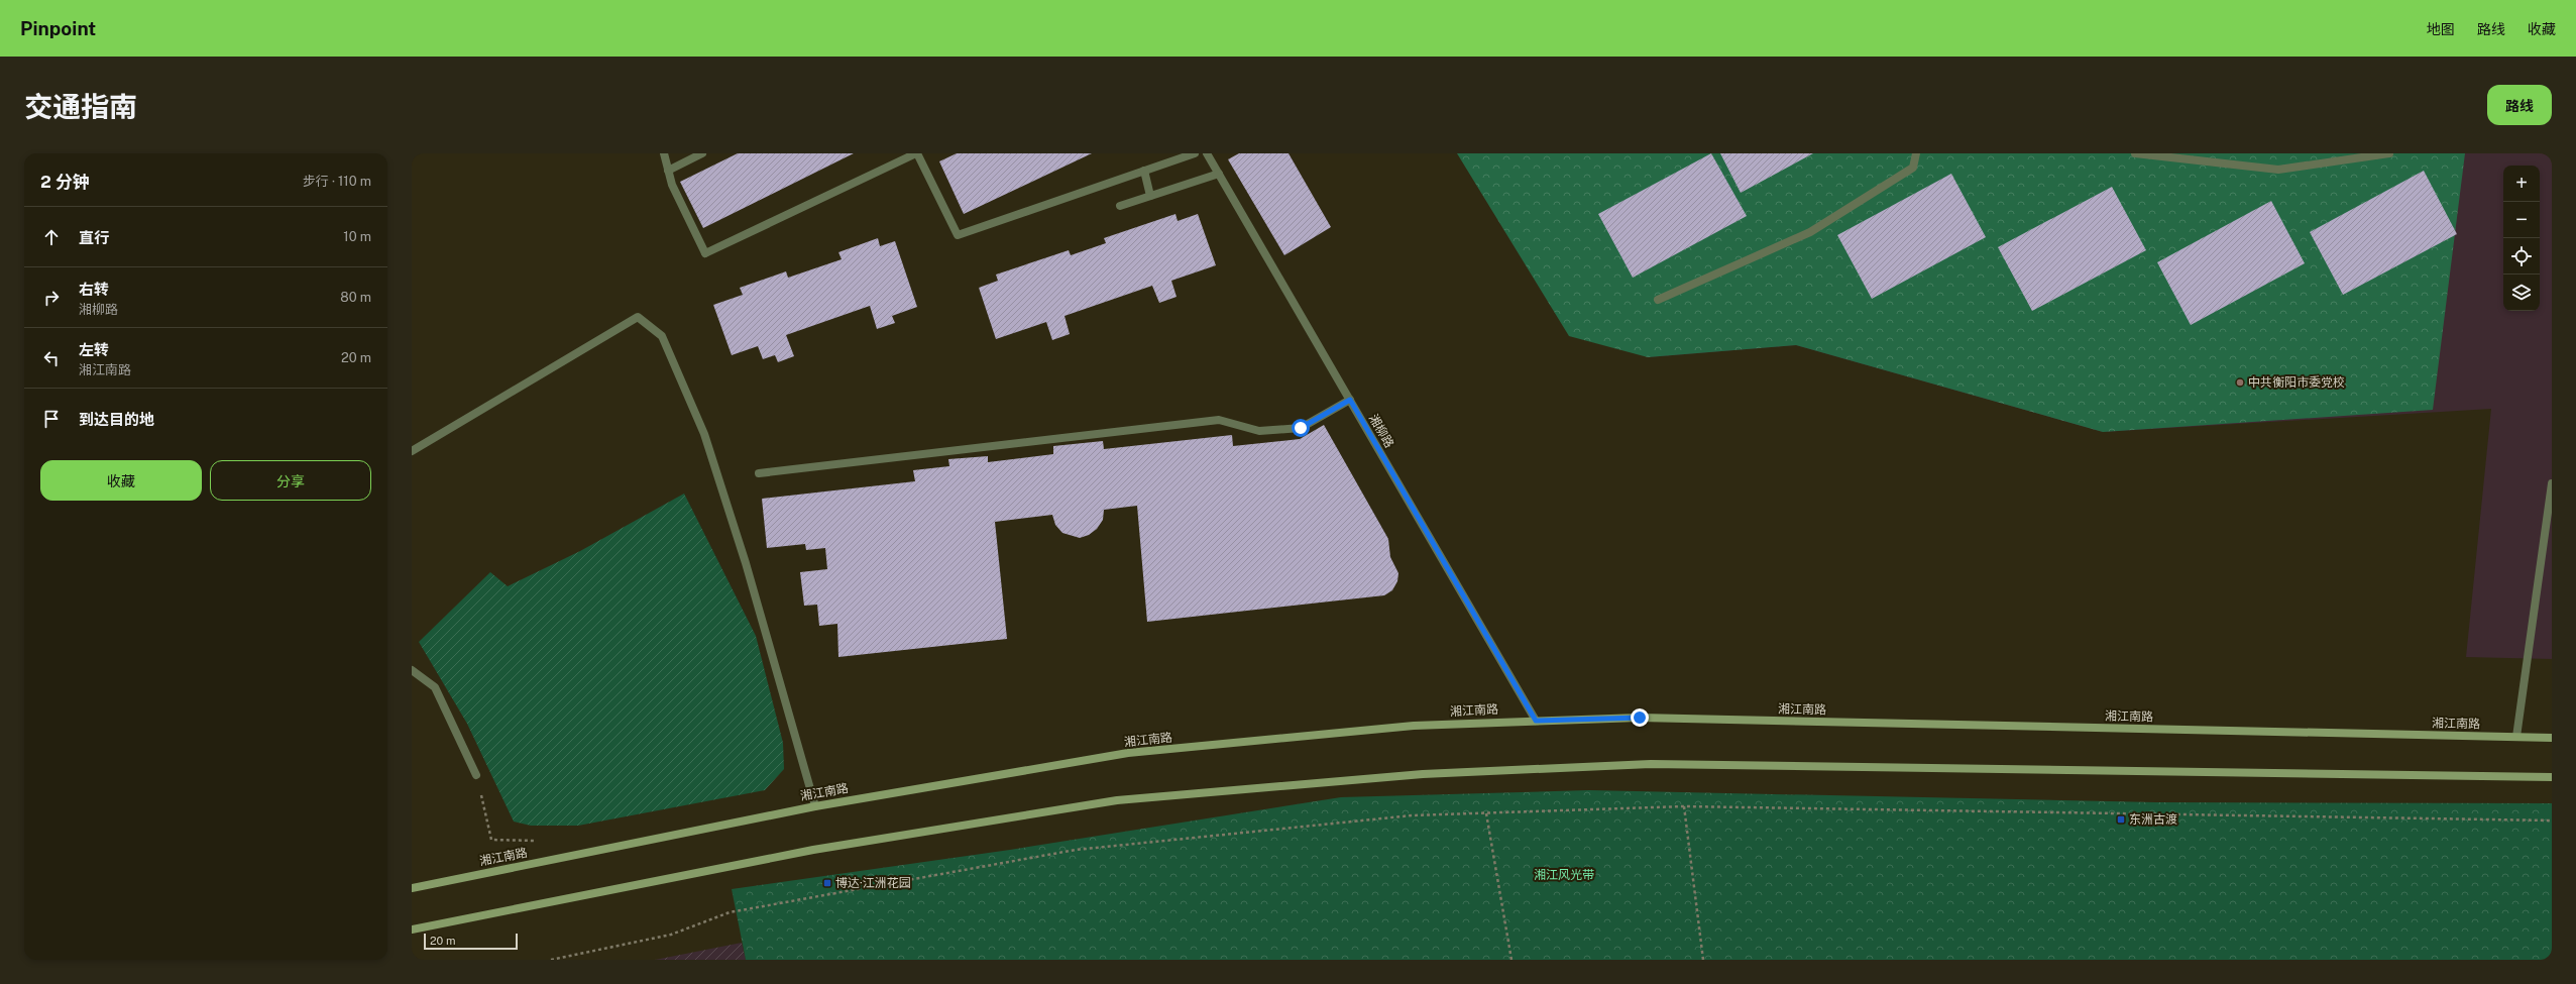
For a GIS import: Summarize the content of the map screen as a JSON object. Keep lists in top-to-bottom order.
{
  "streets": {
    "main road": ["湘江南路"],
    "street": ["湘柳路"]
  },
  "crossings": [
    ["湘柳路", "湘江南路"]
  ],
  "parks": ["湘江风光带"],
  "places": {
    "other": ["中共衡阳市委党校"],
    "transit": ["东洲古渡", "博达·江洲花园"]
  },
  "scale_bar": "20 m",
  "page": {
    "header": "Pinpoint",
    "nav": ["地图", "路线", "收藏"],
    "title": "交通指南",
    "buttons": [
      "路线",
      ["收藏", "分享"]
    ],
    "heading": ["2 分钟", "步行 · 110 m"],
    "map_buttons": ["+", "−"],
    "list": [
      ["直行", "10 m"],
      ["右转", "湘柳路", "80 m"],
      ["左转", "湘江南路", "20 m"],
      "到达目的地"
    ],
    "scale": "20 m"
  }
}
